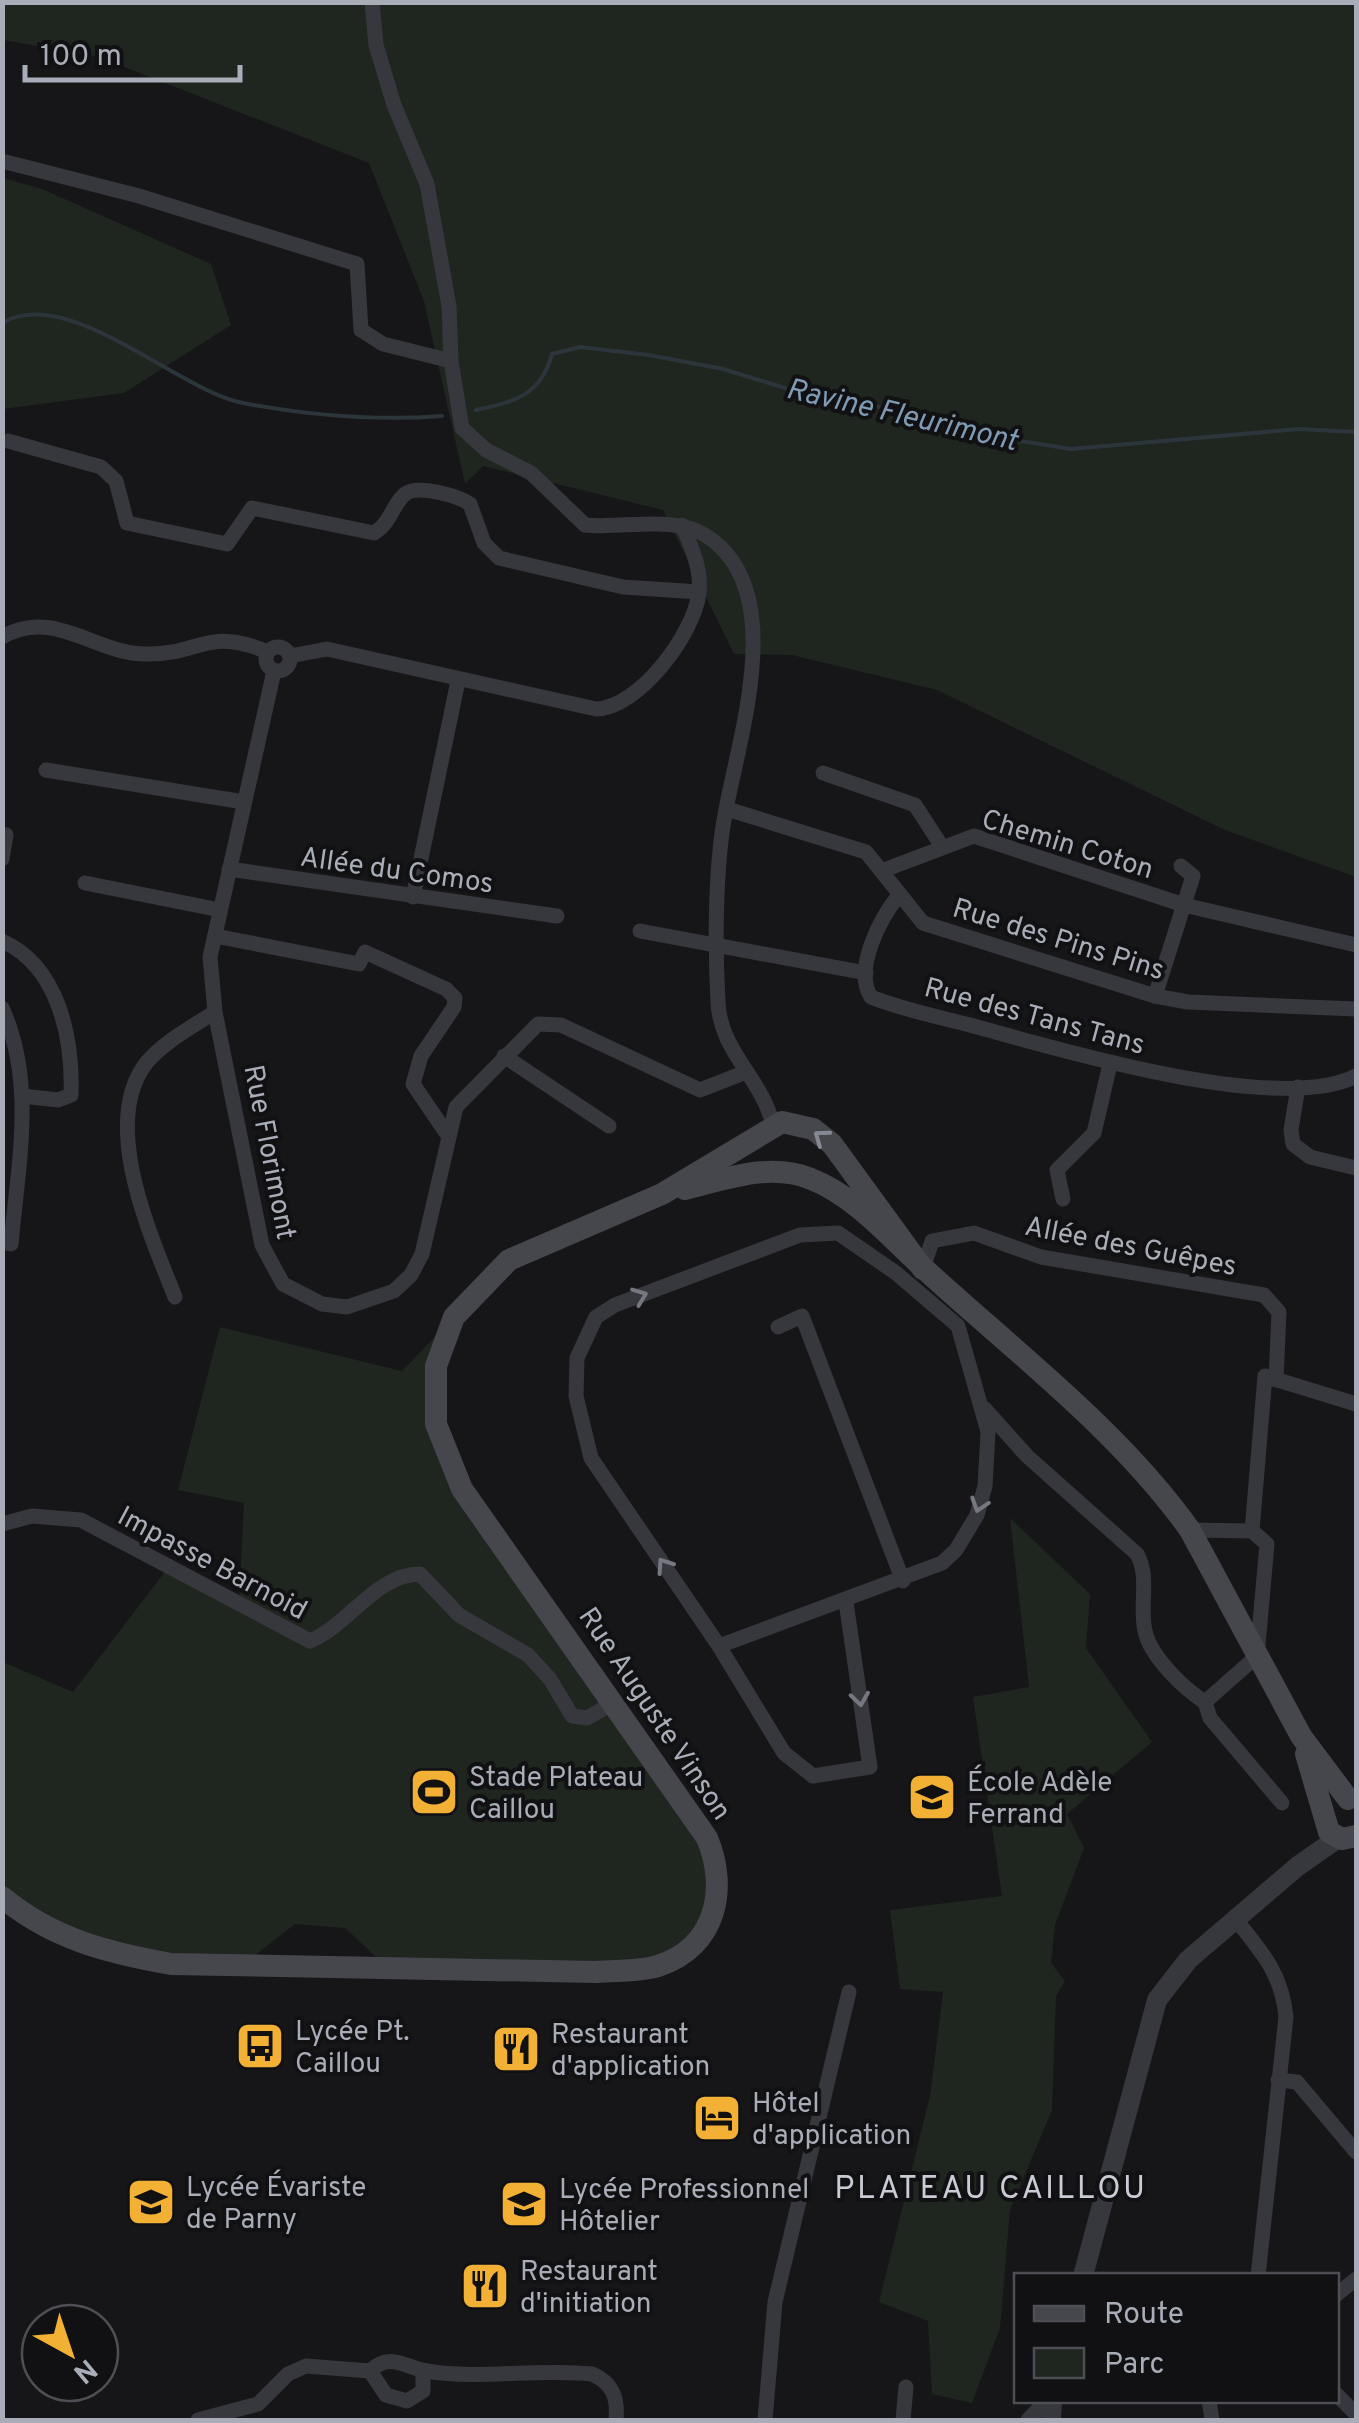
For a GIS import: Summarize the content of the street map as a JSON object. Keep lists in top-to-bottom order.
{
  "streets": {
    "main road": ["Rue Auguste Vinson"],
    "street": [
      "Chemin Coton",
      "Allée du Comos",
      "Rue des Pins Pins",
      "Rue des Tans Tans",
      "Rue Florimont",
      "Allée des Guêpes",
      "Impasse Barnoid"
    ]
  },
  "crossings": [
    ["Chemin Coton", "Rue des Pins Pins"],
    ["Allée du Comos", "Rue Florimont"],
    ["Allée des Guêpes", "Rue Auguste Vinson"],
    ["Impasse Barnoid", "Rue Auguste Vinson"]
  ],
  "districts": ["PLATEAU CAILLOU"],
  "water": ["Ravine Fleurimont"],
  "places": {
    "sports": ["Stade Plateau Caillou"],
    "school or university": ["École Adèle Ferrand", "Lycée Évariste de Parny", "Lycée Professionnel Hôtelier"],
    "bus stop": ["Lycée Pt. Caillou"],
    "restaurant": ["Restaurant d'application", "Restaurant d'initiation"],
    "hotel": ["Hôtel d'application"]
  },
  "legend": ["Route", "Parc"],
  "scale_bar": "100 m",
  "north": "bottom right"
}
